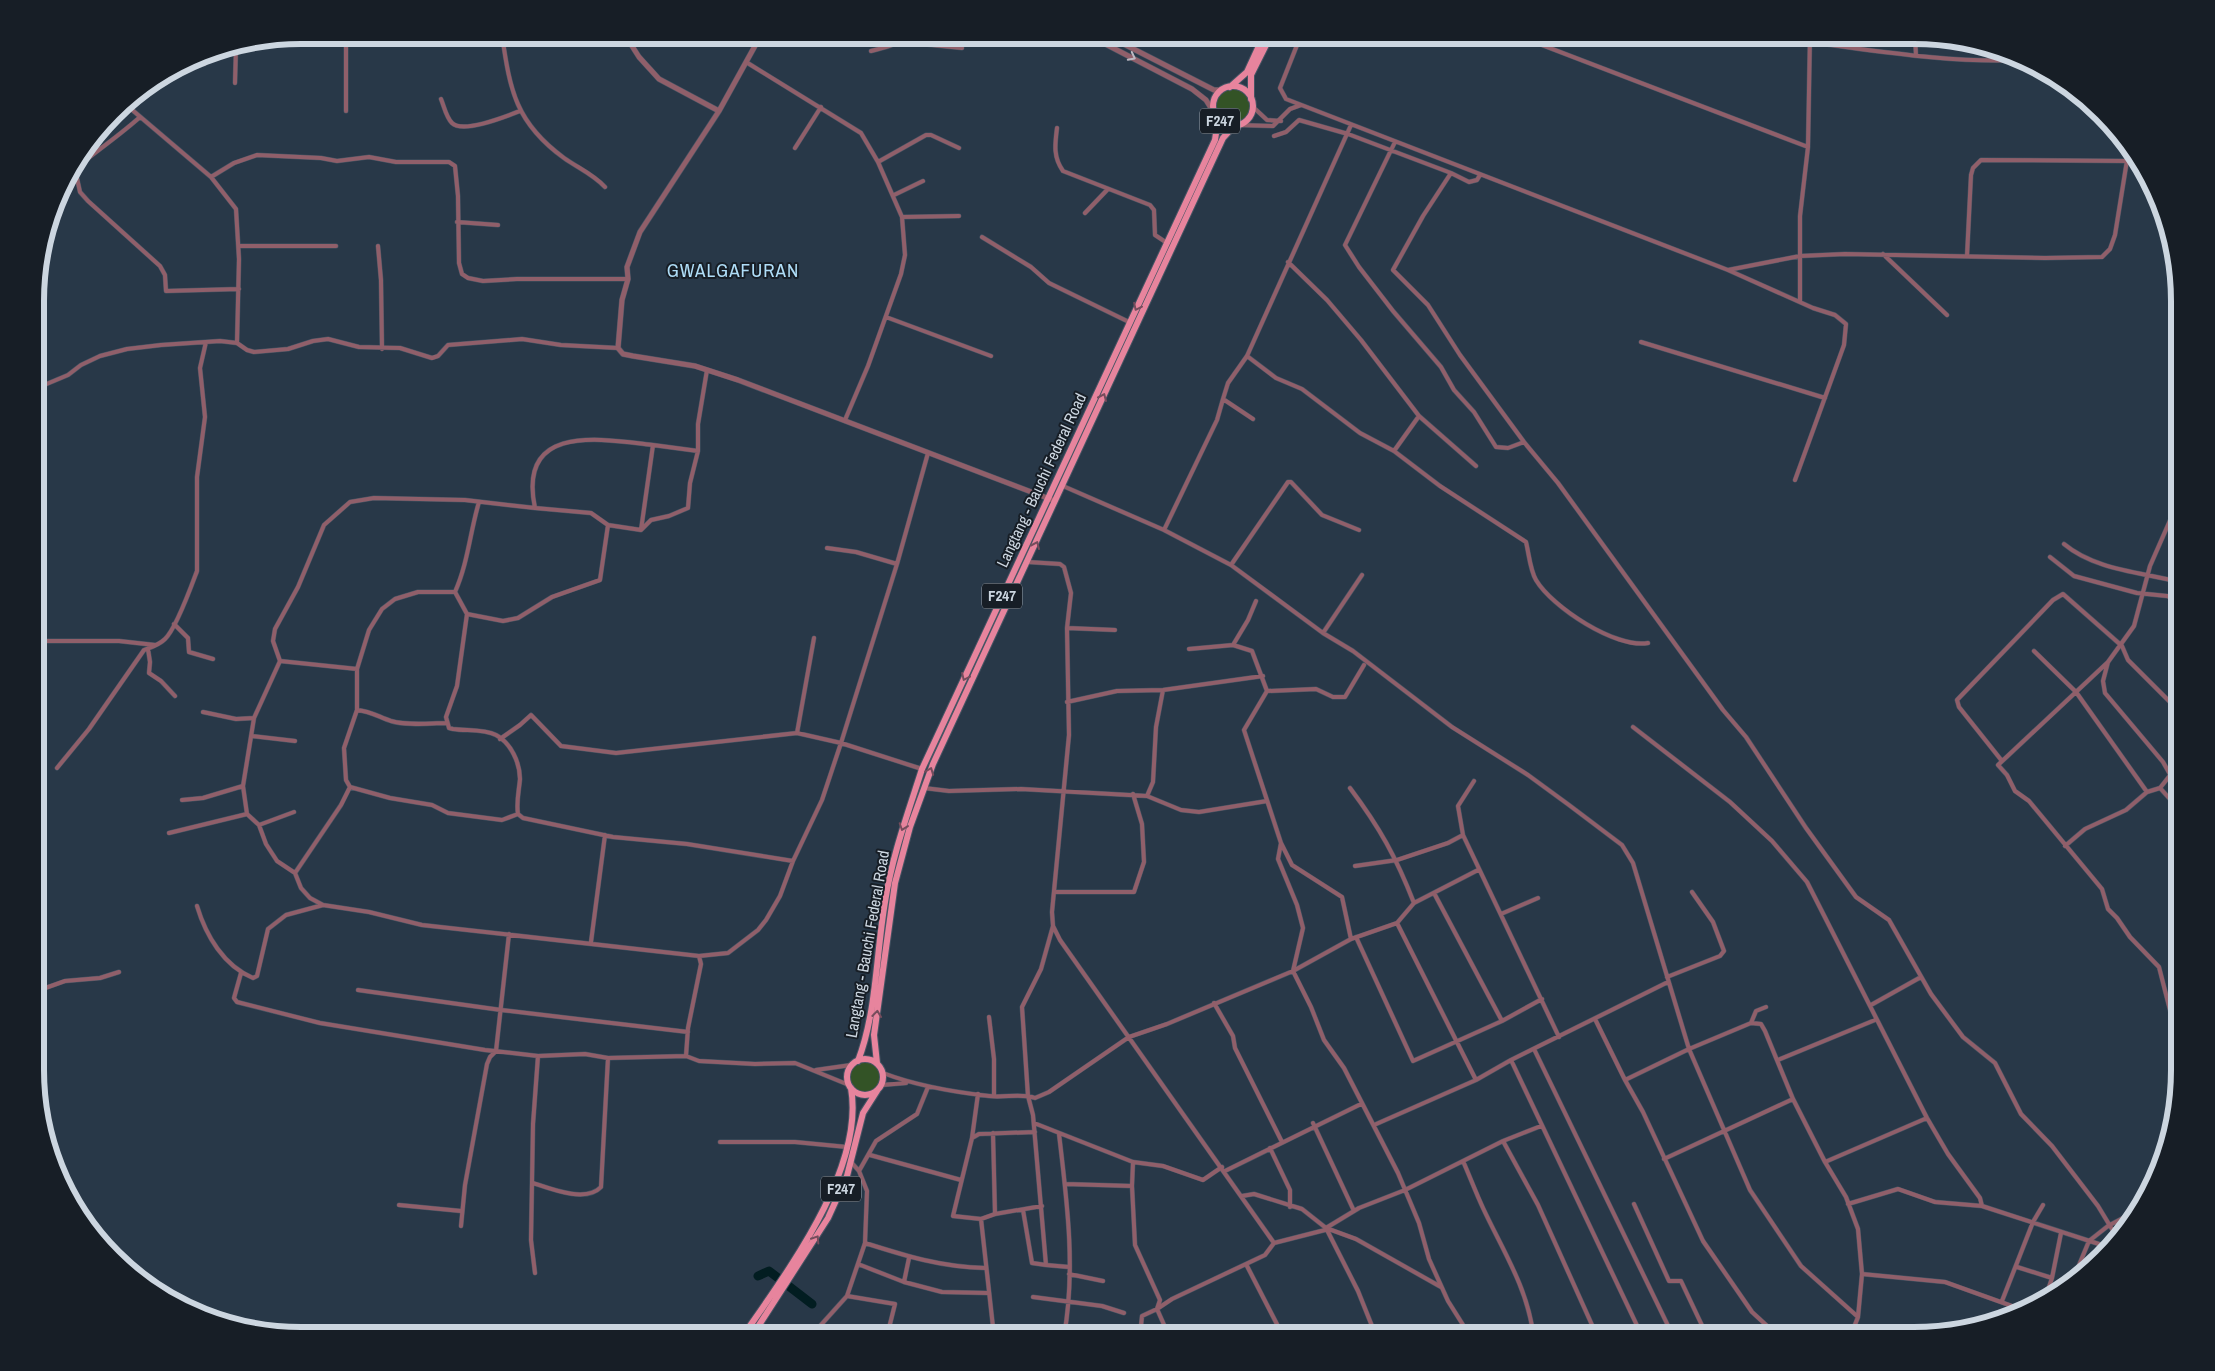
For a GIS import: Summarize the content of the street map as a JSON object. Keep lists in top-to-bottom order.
{
  "streets": {
    "main road": ["F247", "Langtang - Bauchi Federal Road"]
  },
  "crossings": [
    ["F247", "Langtang - Bauchi Federal Road"]
  ],
  "districts": ["GWALGAFURAN"]
}
